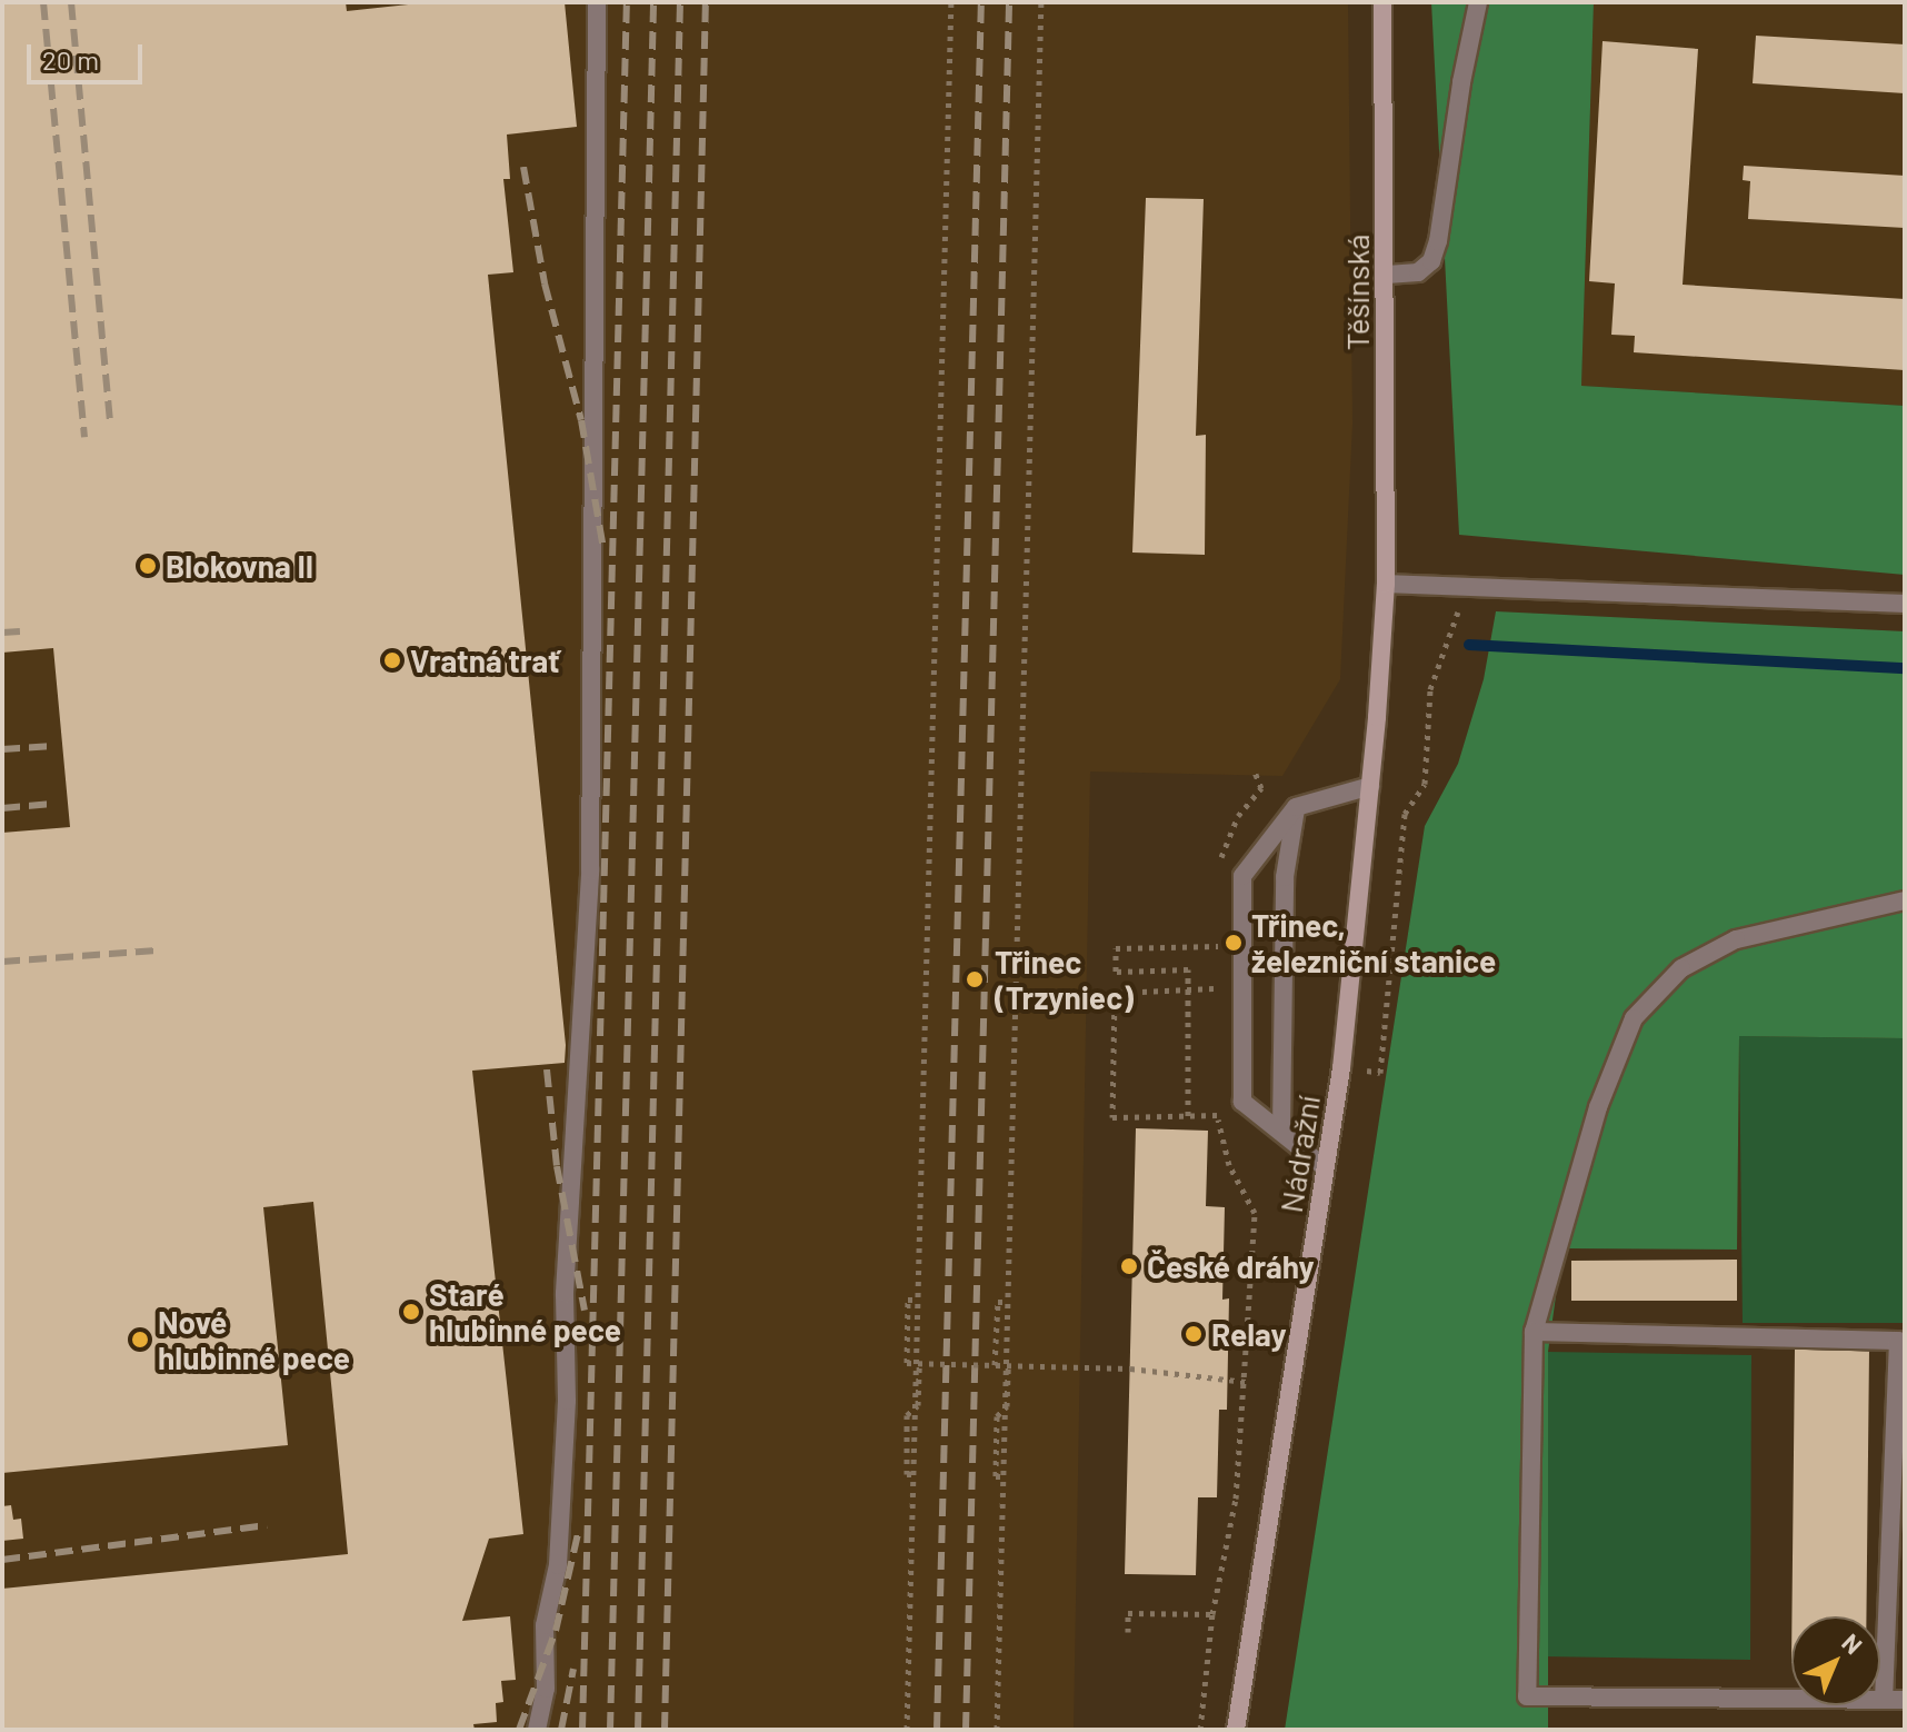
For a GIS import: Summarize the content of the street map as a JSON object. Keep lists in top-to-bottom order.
{
  "streets": {
    "main road": ["Těšínská", "Nádražní"]
  },
  "crossings": [
    ["Těšínská", "Nádražní"]
  ],
  "places": [
    "Blokovna II",
    "Vratná trať",
    "Třinec, železniční stanice",
    "Třinec (Trzyniec)",
    "České dráhy",
    "Staré hlubinné pece",
    "Relay",
    "Nové hlubinné pece"
  ],
  "scale_bar": "20 m",
  "north": "top right"
}
